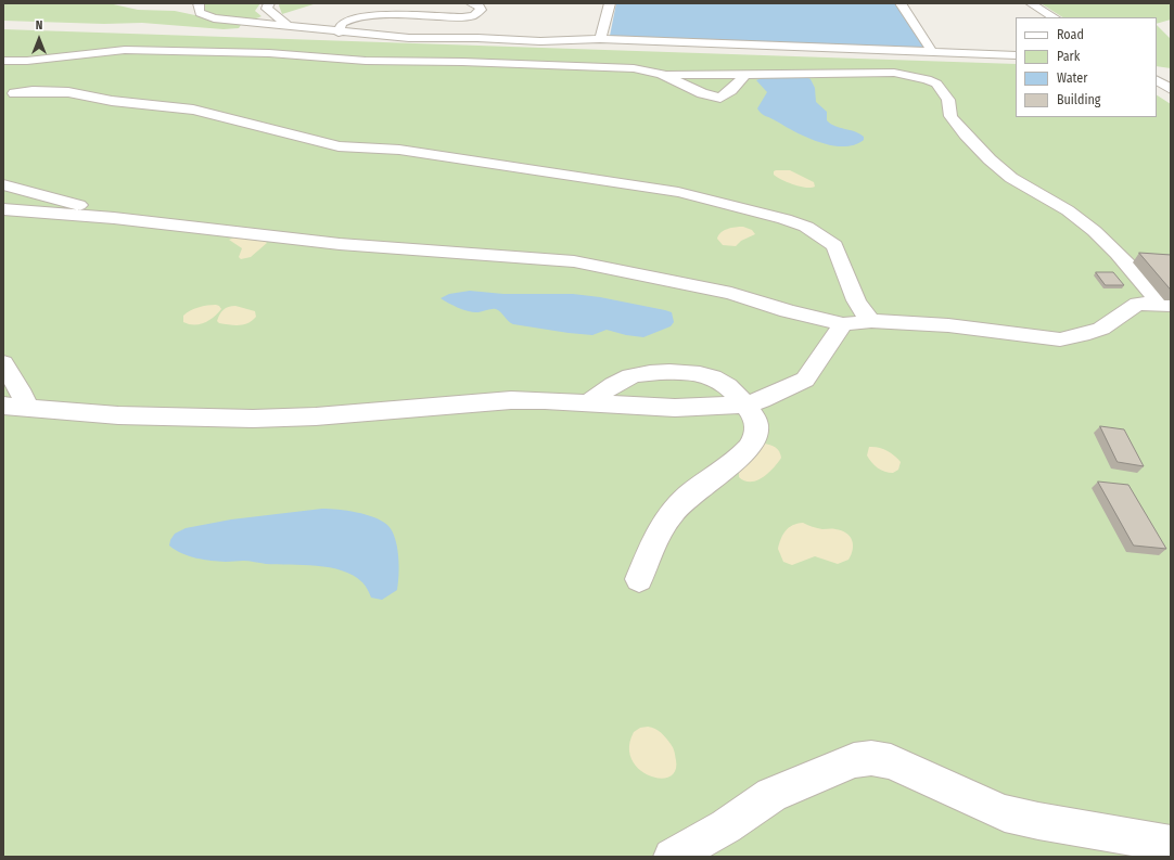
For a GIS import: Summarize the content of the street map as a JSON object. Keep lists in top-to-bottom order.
{
  "legend": [
    "Road",
    "Park",
    "Water",
    "Building"
  ],
  "north": "top"
}
